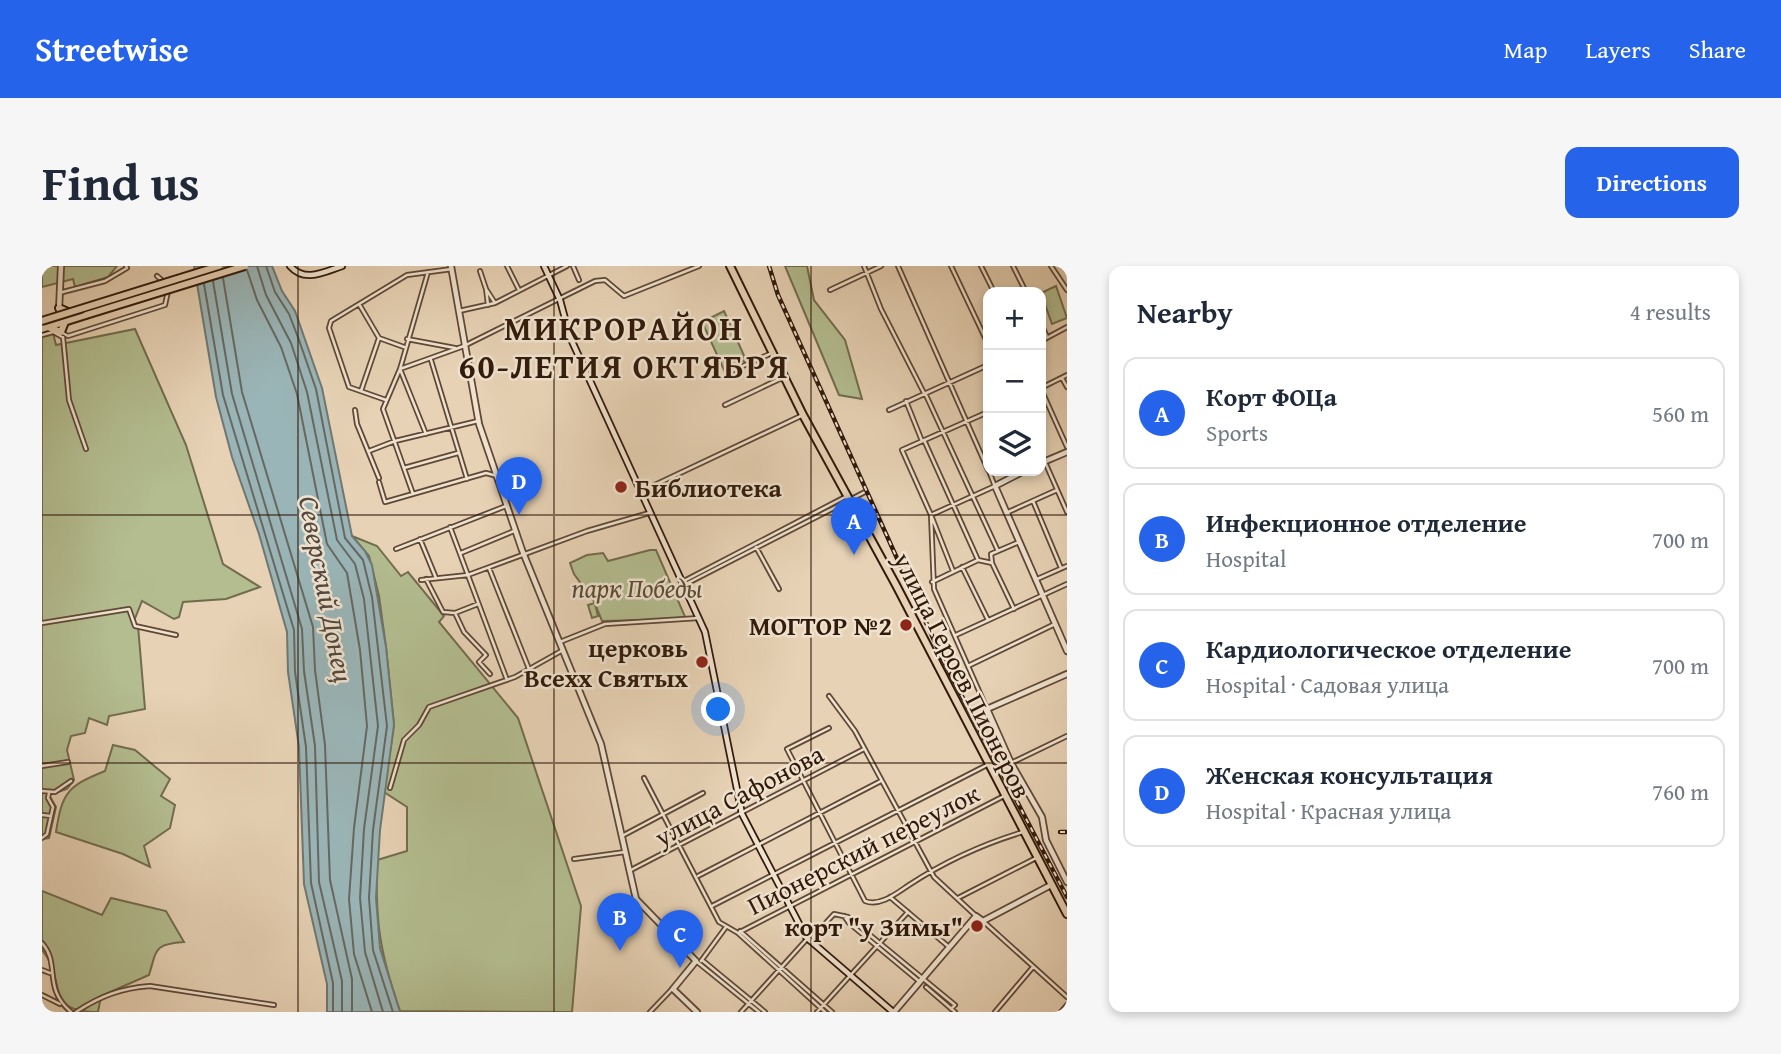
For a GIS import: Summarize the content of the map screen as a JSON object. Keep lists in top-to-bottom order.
{
  "streets": {
    "main road": ["улица Героев Пионеров"],
    "street": ["улица Сафонова", "Пионерский переулок"]
  },
  "crossings": [
    ["улица Героев Пионеров", "Пионерский переулок"]
  ],
  "districts": ["МИКРОРАЙОН 60-ЛЕТИЯ ОКТЯБРЯ"],
  "water": ["Северский Донец"],
  "parks": ["парк Победы"],
  "places": [
    "Библиотека",
    "МОГТОР №2",
    "церковь Всехх Святых",
    "корт \"у Зимы\""
  ],
  "page": {
    "header": "Streetwise",
    "nav": ["Map", "Layers", "Share"],
    "title": "Find us",
    "buttons": "Directions",
    "heading": ["Nearby", "4 results"],
    "map_buttons": ["+", "−"],
    "list": [
      {
        "mark": "A",
        "name": "Корт ФОЦа",
        "note": "Sports",
        "value": "560 m"
      },
      {
        "mark": "B",
        "name": "Инфекционное отделение",
        "note": "Hospital",
        "value": "700 m"
      },
      {
        "mark": "C",
        "name": "Кардиологическое отделение",
        "note": "Hospital · Садовая улица",
        "value": "700 m"
      },
      {
        "mark": "D",
        "name": "Женская консультация",
        "note": "Hospital · Красная улица",
        "value": "760 m"
      }
    ],
    "pins": [
      "D",
      "A",
      "B",
      "C"
    ]
  }
}
